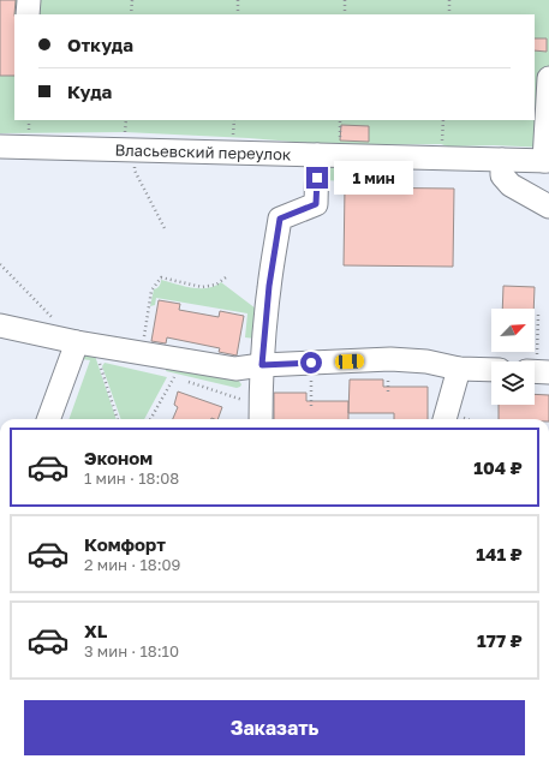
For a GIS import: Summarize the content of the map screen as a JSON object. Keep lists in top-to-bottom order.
{
  "streets": {
    "street": ["Власьевский переулок"]
  },
  "north": "top right",
  "page": {
    "banner": ["Откуда", "Куда"],
    "bubble": "1 мин",
    "list": [
      {
        "name": "Эконом",
        "note": "1 мин · 18:08",
        "value": "104 ₽"
      },
      {
        "name": "Комфорт",
        "note": "2 мин · 18:09",
        "value": "141 ₽"
      },
      {
        "name": "XL",
        "note": "3 мин · 18:10",
        "value": "177 ₽"
      }
    ],
    "buttons": "Заказать"
  }
}
